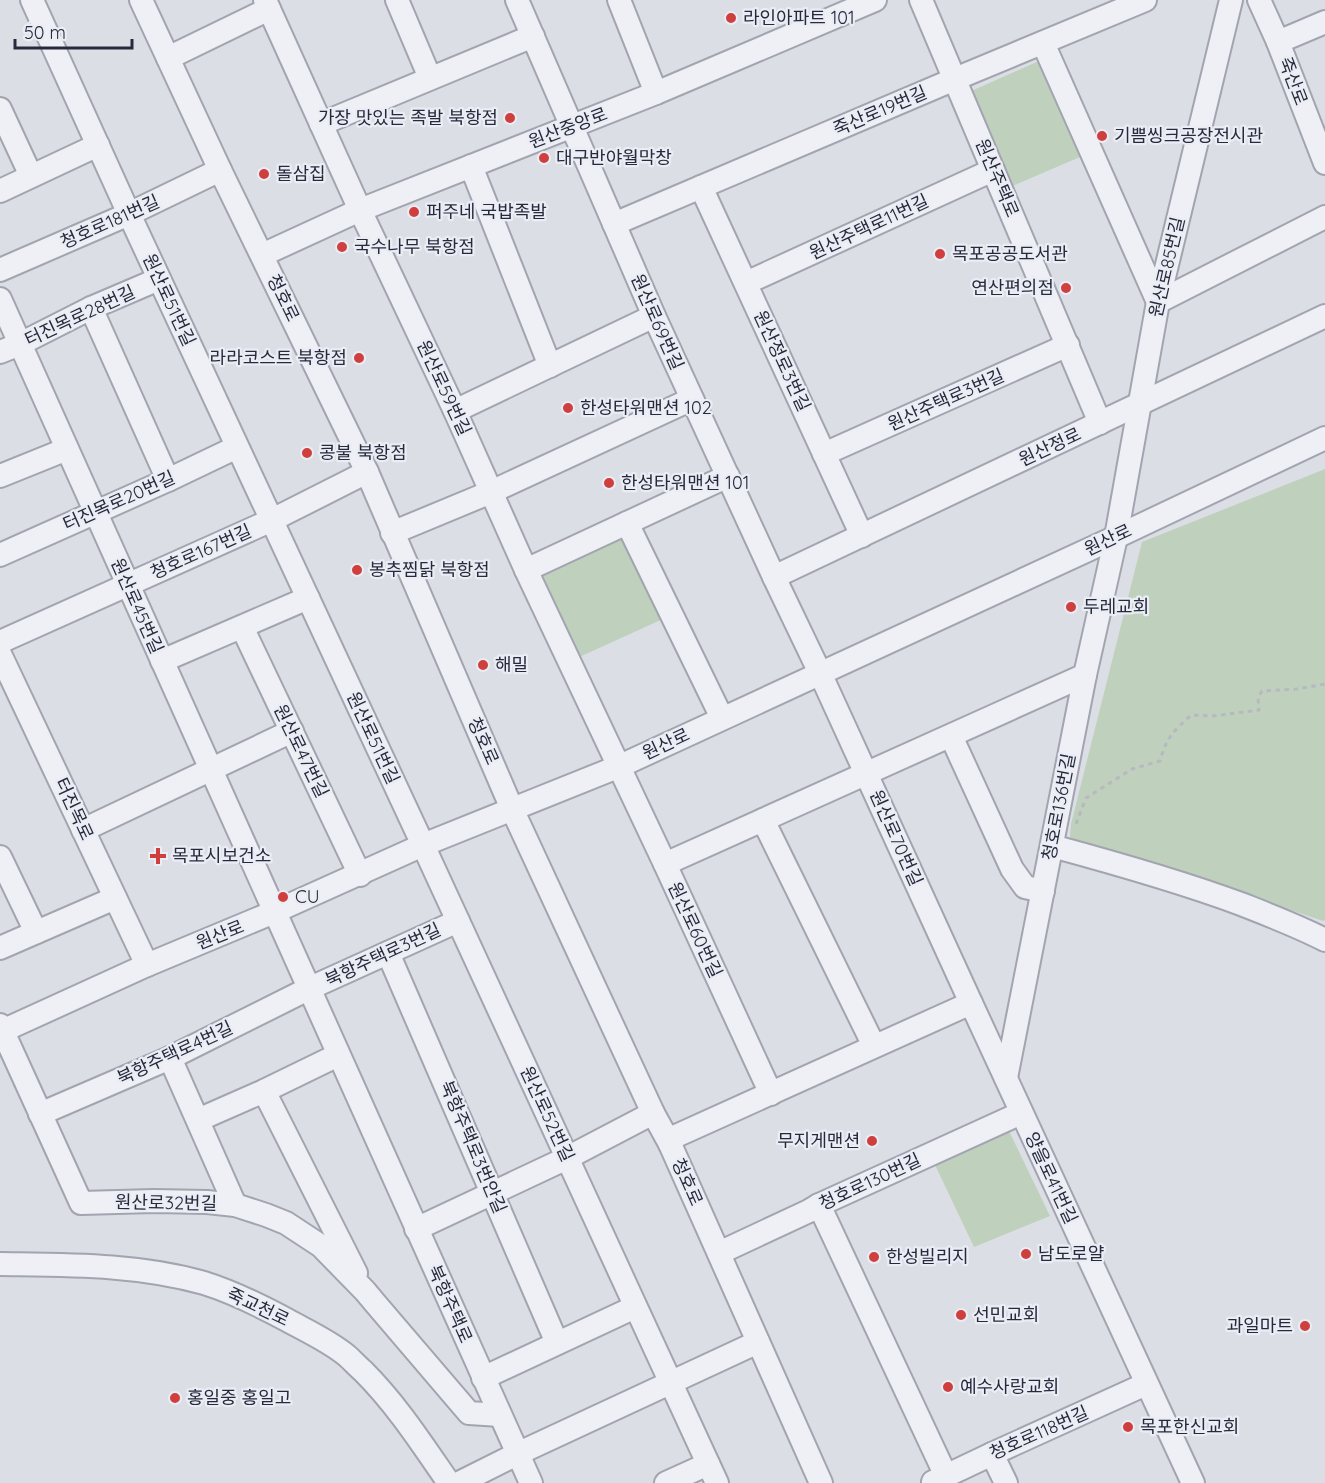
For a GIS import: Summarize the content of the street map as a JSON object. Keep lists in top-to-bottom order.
{
  "streets": {
    "street": [
      "죽산로",
      "죽산로19번길",
      "원산중앙로",
      "원산주택로",
      "청호로181번길",
      "원산주택로11번길",
      "원산로85번길",
      "청호로",
      "원산로51번길",
      "터진목로28번길",
      "원산로69번길",
      "원산정로3번길",
      "원산로59번길",
      "원산주택로3번길",
      "원산정로",
      "터진목로20번길",
      "원산로",
      "청호로167번길",
      "원산로45번길",
      "원산로47번길",
      "청호로136번길",
      "터진목로",
      "원산로70번길",
      "원산로60번길",
      "북항주택로3번길",
      "북항주택로4번길",
      "원산로52번길",
      "북항주택로3번안길",
      "양을로41번길",
      "청호로130번길",
      "원산로32번길",
      "북항주택로",
      "죽교천로",
      "청호로118번길"
    ]
  },
  "crossings": [
    ["죽산로19번길", "원산주택로"],
    ["죽산로19번길", "원산로69번길"],
    ["죽산로19번길", "원산정로3번길"],
    ["원산중앙로", "청호로"],
    ["원산중앙로", "원산로69번길"],
    ["원산중앙로", "원산로59번길"],
    ["원산주택로", "원산주택로11번길"],
    ["원산주택로", "원산주택로3번길"],
    ["원산주택로", "원산정로"],
    ["청호로181번길", "청호로"],
    ["청호로181번길", "원산로51번길"],
    ["원산주택로11번길", "원산정로3번길"],
    ["원산로85번길", "원산정로"],
    ["원산로85번길", "원산로"],
    ["원산로85번길", "청호로136번길"],
    ["청호로", "원산로59번길"],
    ["청호로", "원산로"],
    ["청호로", "청호로167번길"],
    ["청호로", "청호로130번길"],
    ["원산로51번길", "터진목로28번길"],
    ["원산로51번길", "터진목로20번길"],
    ["원산로51번길", "원산로"],
    ["원산로51번길", "청호로167번길"],
    ["원산로51번길", "원산로52번길"],
    ["터진목로28번길", "원산로45번길"],
    ["원산로69번길", "원산정로"],
    ["원산로69번길", "원산로"],
    ["원산로69번길", "원산로70번길"],
    ["원산정로3번길", "원산주택로3번길"],
    ["원산정로3번길", "원산정로"],
    ["원산로59번길", "원산로"],
    ["원산로59번길", "원산로60번길"],
    ["터진목로20번길", "원산로45번길"],
    ["원산로", "원산로45번길"],
    ["원산로", "원산로47번길"],
    ["원산로", "청호로136번길"],
    ["원산로", "터진목로"],
    ["원산로", "원산로70번길"],
    ["원산로", "원산로60번길"],
    ["원산로", "원산로52번길"],
    ["원산로", "원산로32번길"],
    ["원산로", "북항주택로"],
    ["청호로167번길", "원산로45번길"],
    ["원산로45번길", "북항주택로"],
    ["청호로136번길", "양을로41번길"],
    ["원산로70번길", "양을로41번길"],
    ["북항주택로3번길", "북항주택로4번길"],
    ["북항주택로3번길", "원산로52번길"],
    ["북항주택로3번길", "북항주택로3번안길"],
    ["북항주택로3번길", "북항주택로"],
    ["북항주택로4번길", "원산로32번길"],
    ["북항주택로4번길", "북항주택로"],
    ["양을로41번길", "청호로130번길"],
    ["양을로41번길", "청호로118번길"],
    ["원산로32번길", "북항주택로"]
  ],
  "places": {
    "other": [
      "라인아파트 101",
      "가장 맛있는 족발 북항점",
      "기쁨씽크공장전시관",
      "대구반야월막창",
      "돌삼집",
      "퍼주네 국밥족발",
      "국수나무 북항점",
      "목포공공도서관",
      "연산편의점",
      "라라코스트 북항점",
      "한성타워맨션 102",
      "콩불 북항점",
      "한성타워맨션 101",
      "봉추찜닭 북항점",
      "두레교회",
      "해밀",
      "CU",
      "무지게맨션",
      "남도로얄",
      "한성빌리지",
      "선민교회",
      "과일마트",
      "예수사랑교회",
      "홍일중 홍일고",
      "목포한신교회"
    ],
    "health": ["목포시보건소"]
  },
  "scale_bar": "50 m"
}
